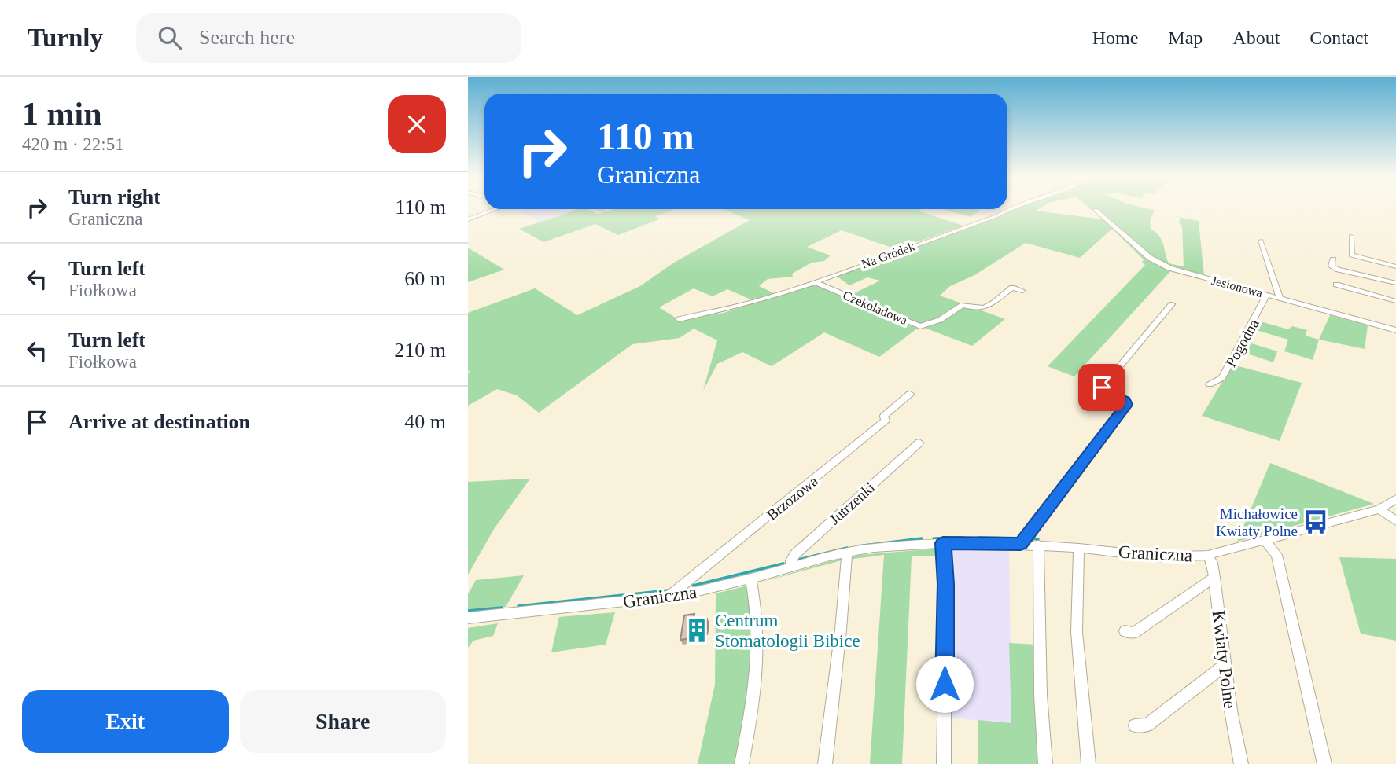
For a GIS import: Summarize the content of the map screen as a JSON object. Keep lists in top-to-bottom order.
{
  "streets": {
    "street": [
      "Na Gródek",
      "Jesionowa",
      "Czekoladowa",
      "Pogodna",
      "Brzozowa",
      "Jutrzenki",
      "Graniczna",
      "Kwiaty Polne"
    ]
  },
  "crossings": [
    ["Na Gródek", "Czekoladowa"],
    ["Jesionowa", "Pogodna"],
    ["Brzozowa", "Graniczna"],
    ["Jutrzenki", "Graniczna"],
    ["Graniczna", "Kwiaty Polne"]
  ],
  "places": {
    "bus stop": ["Michałowice Kwiaty Polne"],
    "building": ["Centrum Stomatologii Bibice"]
  },
  "page": {
    "header": "Turnly",
    "search": "Search here",
    "nav": [
      "Home",
      "Map",
      "About",
      "Contact"
    ],
    "heading": ["1 min", "420 m · 22:51"],
    "turn": ["110 m", "Graniczna"],
    "list": [
      {
        "name": "Turn right",
        "note": "Graniczna",
        "value": "110 m"
      },
      {
        "name": "Turn left",
        "note": "Fiołkowa",
        "value": "60 m"
      },
      {
        "name": "Turn left",
        "note": "Fiołkowa",
        "value": "210 m"
      },
      {
        "name": "Arrive at destination",
        "value": "40 m"
      }
    ],
    "buttons": ["Exit", "Share"]
  }
}
